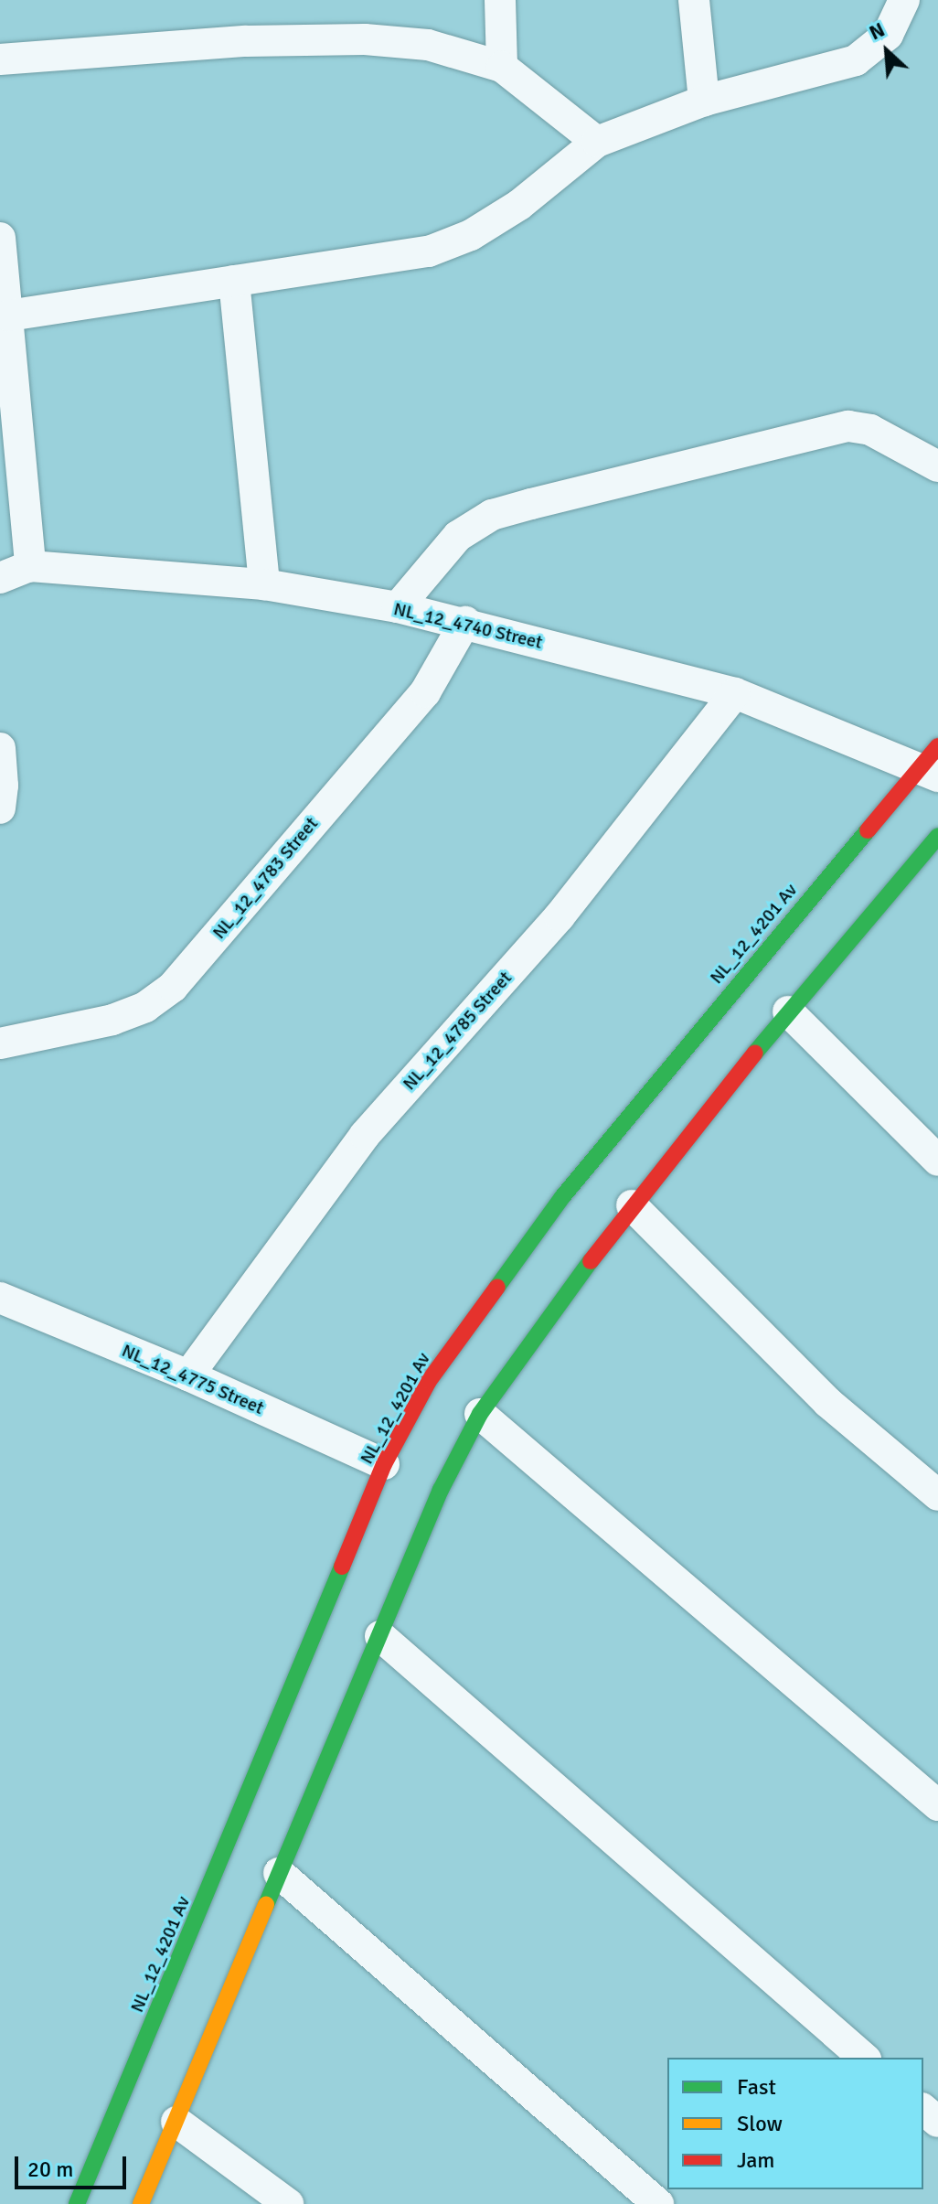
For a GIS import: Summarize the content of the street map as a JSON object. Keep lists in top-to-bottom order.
{
  "streets": {
    "main road": ["NL_12_4201 Av"],
    "street": [
      "NL_12_4740 Street",
      "NL_12_4783 Street",
      "NL_12_4785 Street",
      "NL_12_4775 Street"
    ]
  },
  "crossings": [
    ["NL_12_4740 Street", "NL_12_4783 Street"],
    ["NL_12_4740 Street", "NL_12_4201 Av"],
    ["NL_12_4740 Street", "NL_12_4785 Street"],
    ["NL_12_4201 Av", "NL_12_4775 Street"],
    ["NL_12_4785 Street", "NL_12_4775 Street"]
  ],
  "legend": ["Fast", "Slow", "Jam"],
  "scale_bar": "20 m",
  "north": "top left"
}
